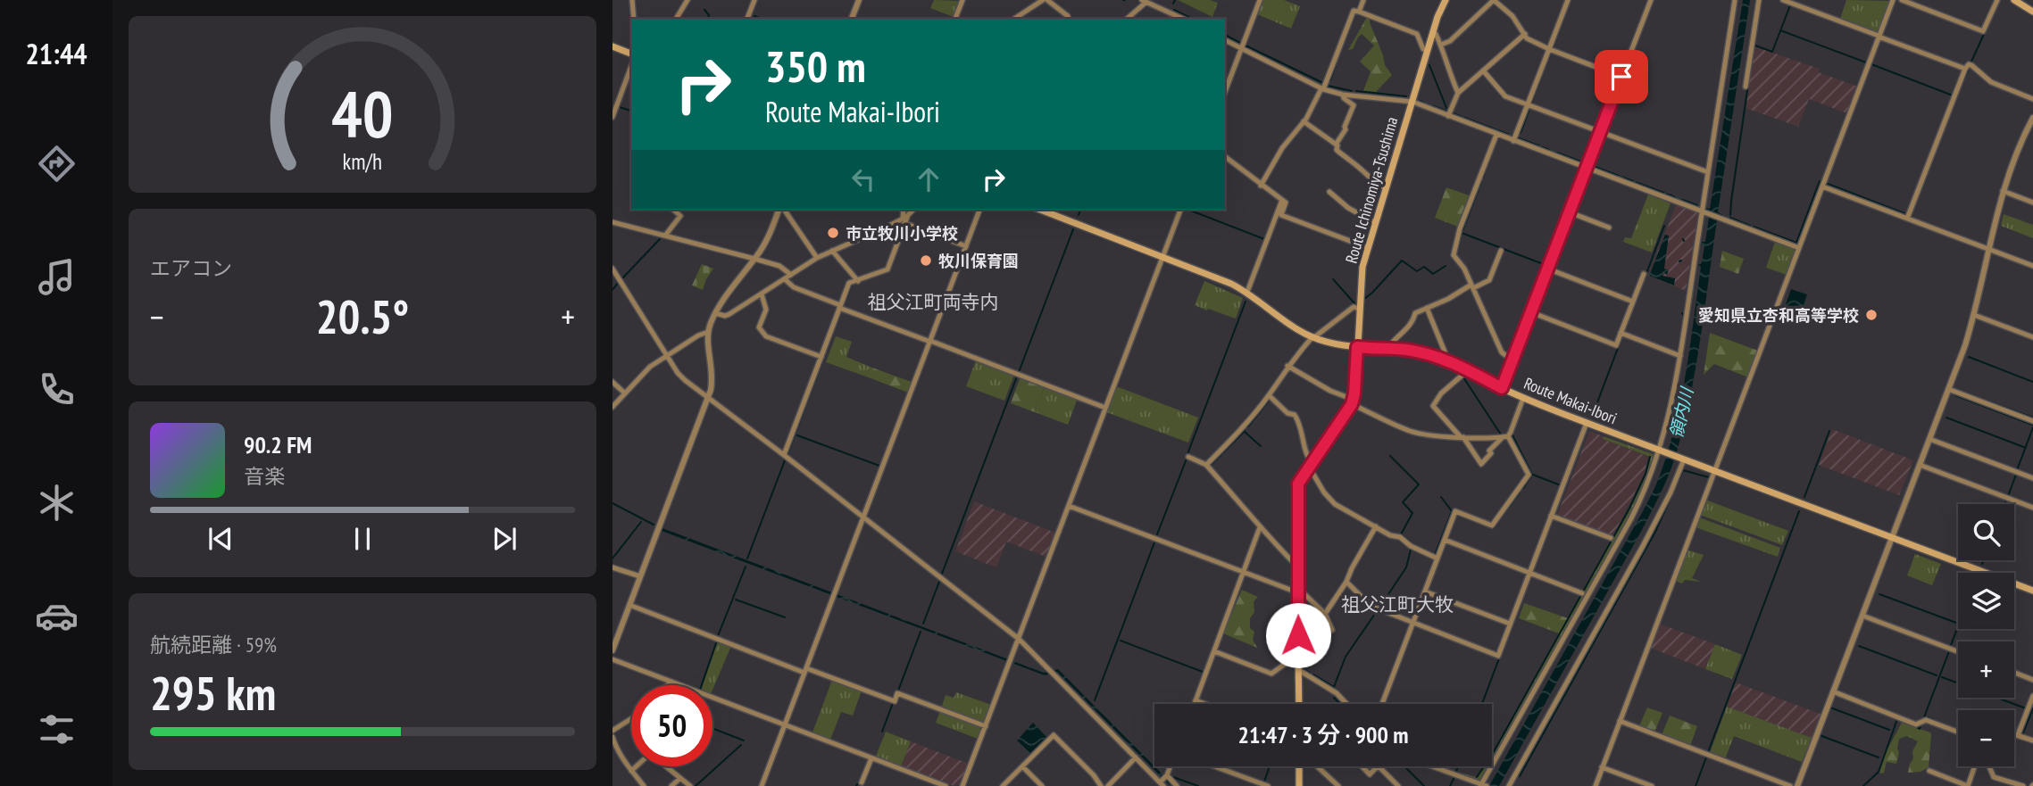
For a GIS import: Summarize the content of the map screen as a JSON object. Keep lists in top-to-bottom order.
{
  "streets": {
    "main road": ["Route Ichinomiya-Tsushima", "Route Makai-Ibori"]
  },
  "crossings": [
    ["Route Ichinomiya-Tsushima", "Route Makai-Ibori"]
  ],
  "districts": ["祖父江町両寺内", "祖父江町大牧"],
  "water": ["領内川"],
  "places": ["市立牧川小学校", "牧川保育園", "愛知県立杏和高等学校"],
  "page": {
    "tabs": "21:44",
    "turn": ["350 m", "Route Makai-Ibori"],
    "tile": [
      "エアコン",
      ["航続距離 · 59%", "295 km"]
    ],
    "heat": ["−", "20.5°", "+"],
    "song": ["90.2 FM", "音楽"],
    "map_buttons": ["+", "−"],
    "limit": "50",
    "trip": "21:47 · 3 分 · 900 m",
    "gauge": ["40", "km/h"]
  }
}
